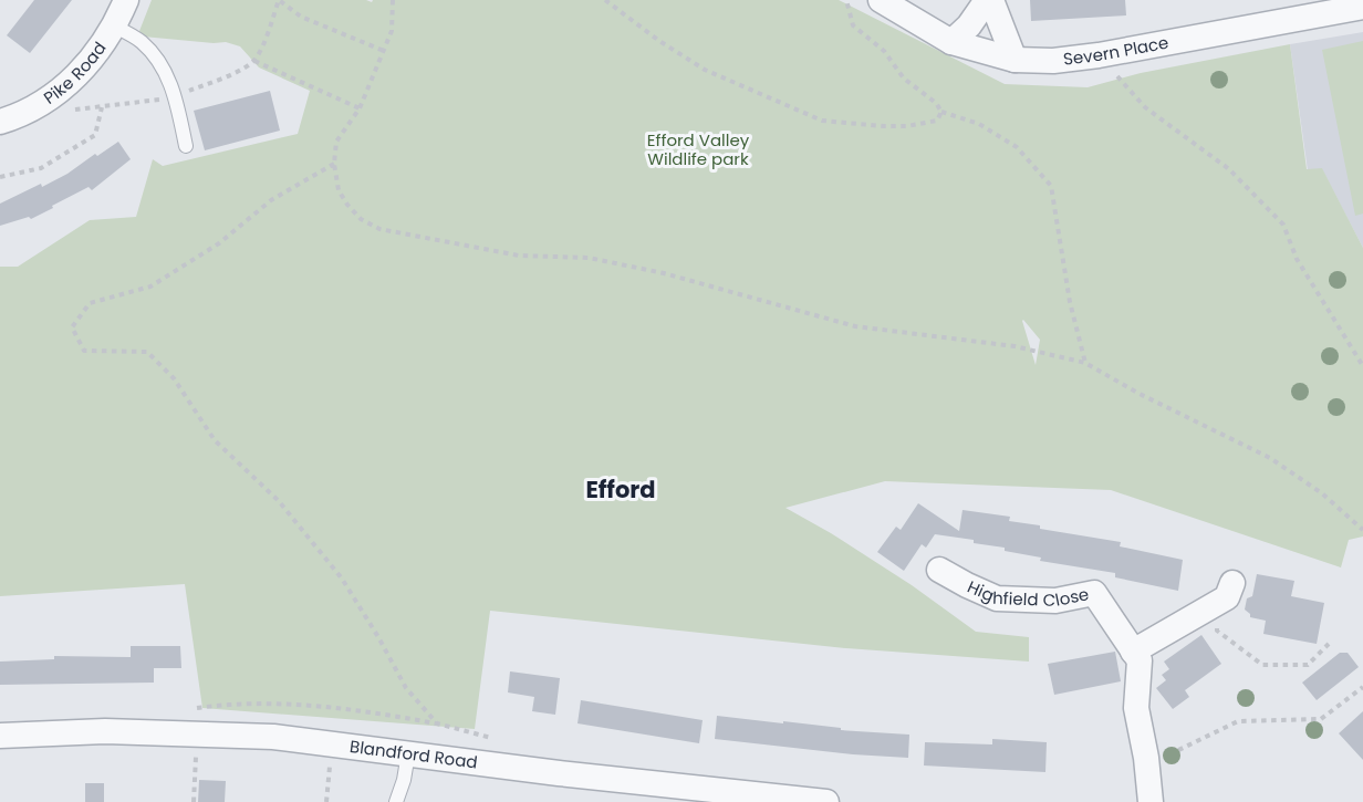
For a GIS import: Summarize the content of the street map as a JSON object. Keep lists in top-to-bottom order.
{
  "streets": {
    "street": [
      "Severn Place",
      "Pike Road",
      "Highfield Close",
      "Blandford Road"
    ]
  },
  "districts": ["Efford"],
  "parks": ["Efford Valley Wildlife park"]
}
